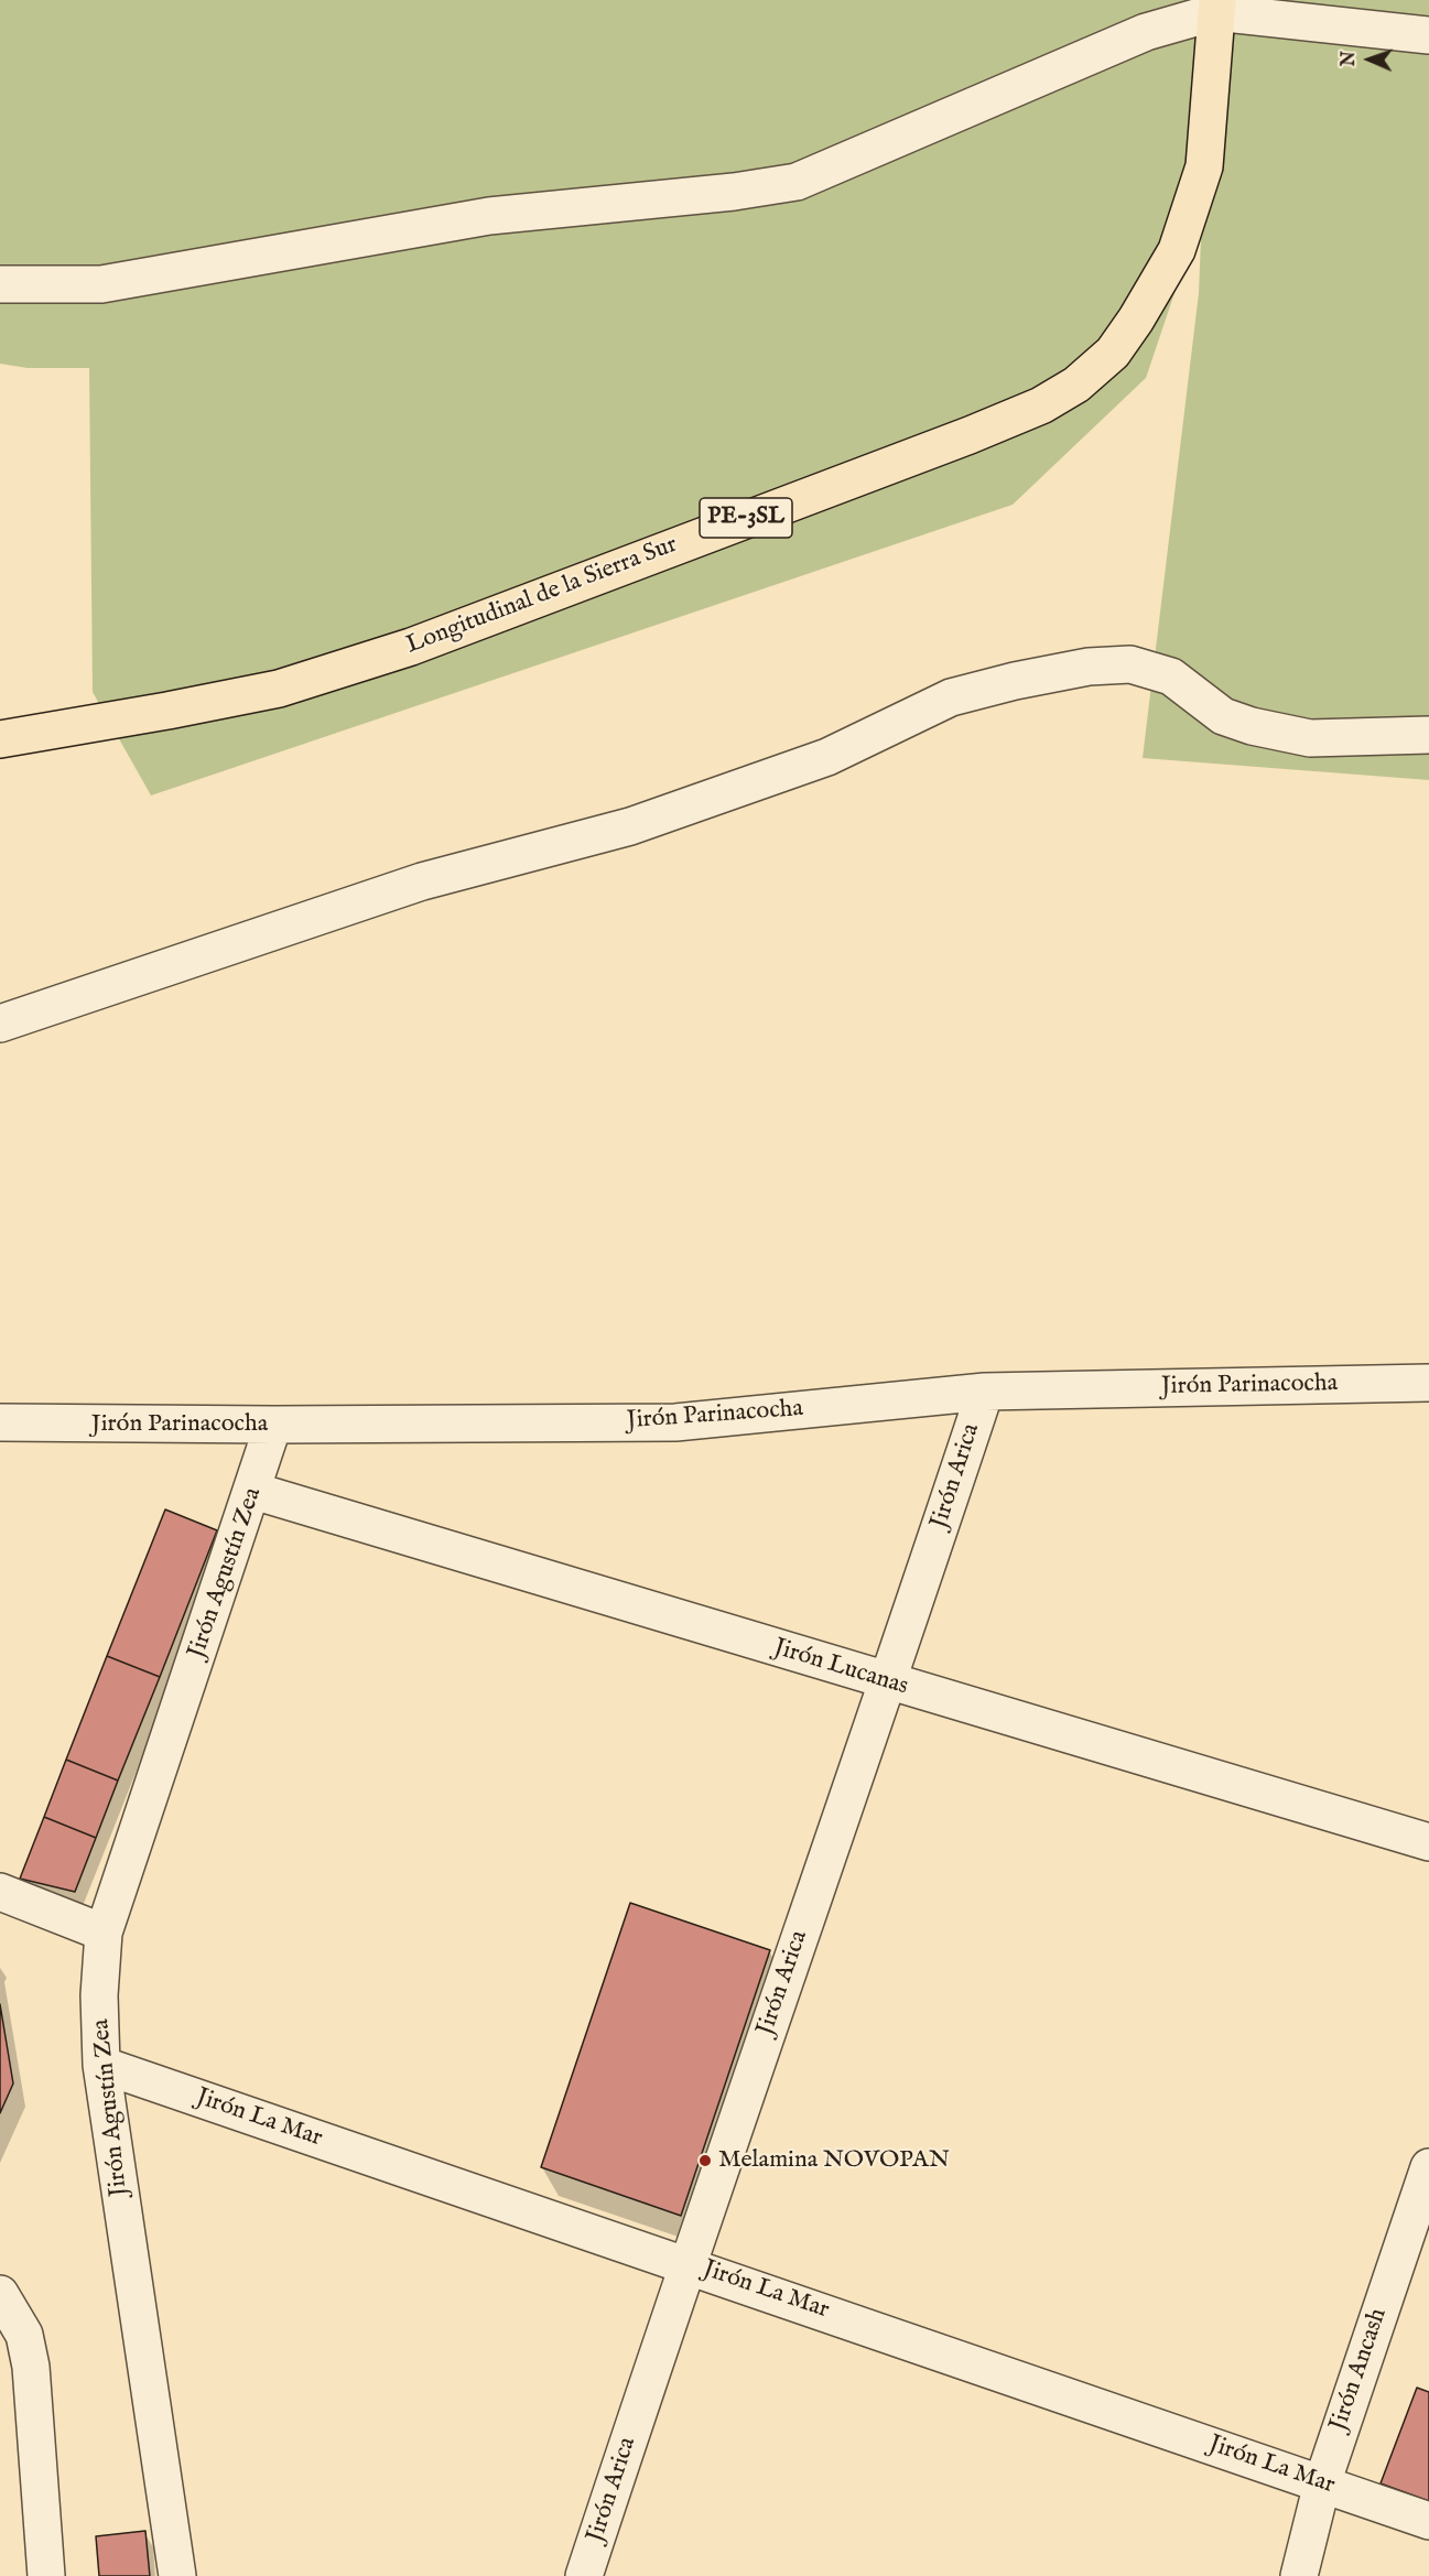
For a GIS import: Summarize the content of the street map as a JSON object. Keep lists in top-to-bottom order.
{
  "streets": {
    "main road": ["PE-3SL", "Longitudinal de la Sierra Sur"],
    "street": [
      "Jirón Parinacocha",
      "Jirón Arica",
      "Jirón Agustín Zea",
      "Jirón Lucanas",
      "Jirón La Mar",
      "Jirón Ancash"
    ]
  },
  "crossings": [
    ["Jirón Parinacocha", "Jirón Arica"],
    ["Jirón Parinacocha", "Jirón Agustín Zea"],
    ["Jirón Arica", "Jirón Lucanas"],
    ["Jirón Arica", "Jirón La Mar"],
    ["Jirón Agustín Zea", "Jirón Lucanas"],
    ["Jirón Agustín Zea", "Jirón La Mar"],
    ["Jirón La Mar", "Jirón Ancash"]
  ],
  "places": ["Melamina NOVOPAN"],
  "north": "left"
}
